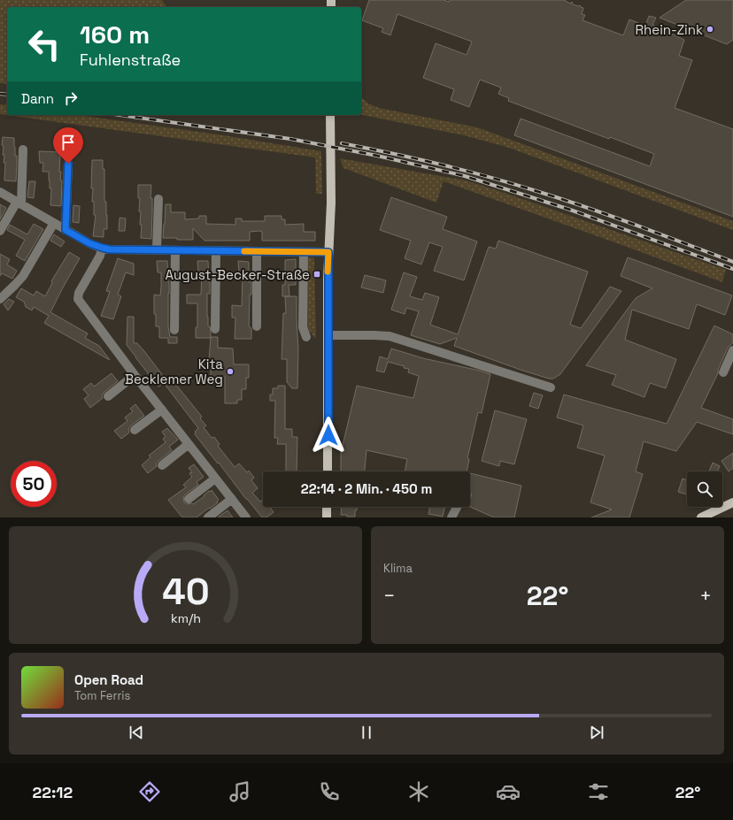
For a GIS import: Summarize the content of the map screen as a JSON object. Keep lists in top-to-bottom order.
{
  "places": {
    "other": ["Rhein-Zink", "Kita Becklemer Weg"],
    "transit": ["August-Becker-Straße"]
  },
  "page": {
    "turn": ["160 m", "Fuhlenstraße"],
    "then": "Dann",
    "limit": "50",
    "trip": "22:14 · 2 Min. · 450 m",
    "tile": "Klima",
    "heat": ["−", "22°", "+"],
    "song": ["Open Road", "Tom Ferris"],
    "tabs": ["22:12", "22°"],
    "gauge": ["40", "km/h"]
  }
}
